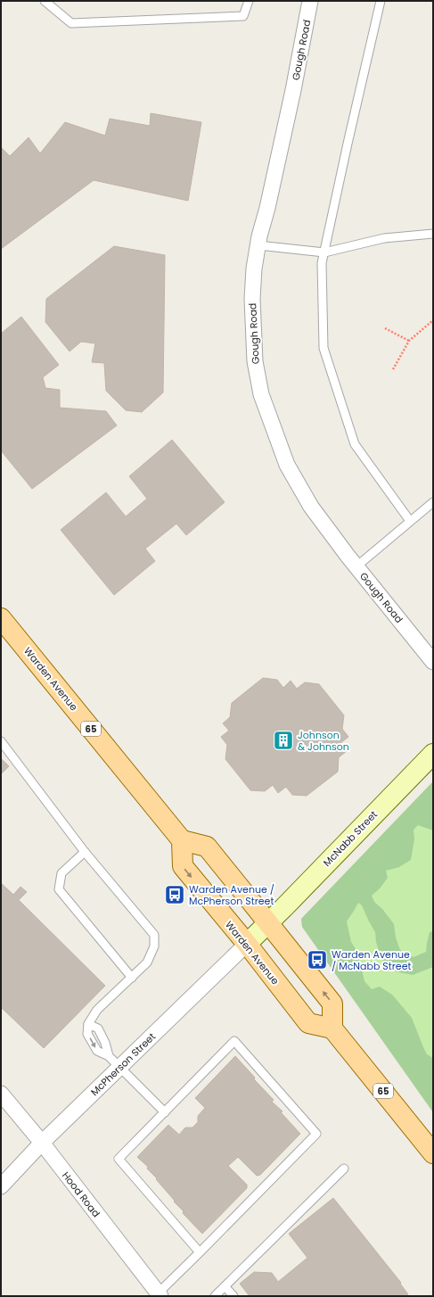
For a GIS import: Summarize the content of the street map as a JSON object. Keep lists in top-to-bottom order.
{
  "streets": {
    "main road": ["Warden Avenue", "65"],
    "street": [
      "Gough Road",
      "McNabb Street",
      "McPherson Street",
      "Hood Road"
    ]
  },
  "crossings": [
    ["Warden Avenue", "65"],
    ["Warden Avenue", "McNabb Street"],
    ["Warden Avenue", "McPherson Street"],
    ["McNabb Street", "McPherson Street"],
    ["McPherson Street", "Hood Road"]
  ],
  "places": {
    "building": ["Johnson & Johnson"],
    "bus stop": ["Warden Avenue / McPherson Street", "Warden Avenue / McNabb Street"]
  }
}
